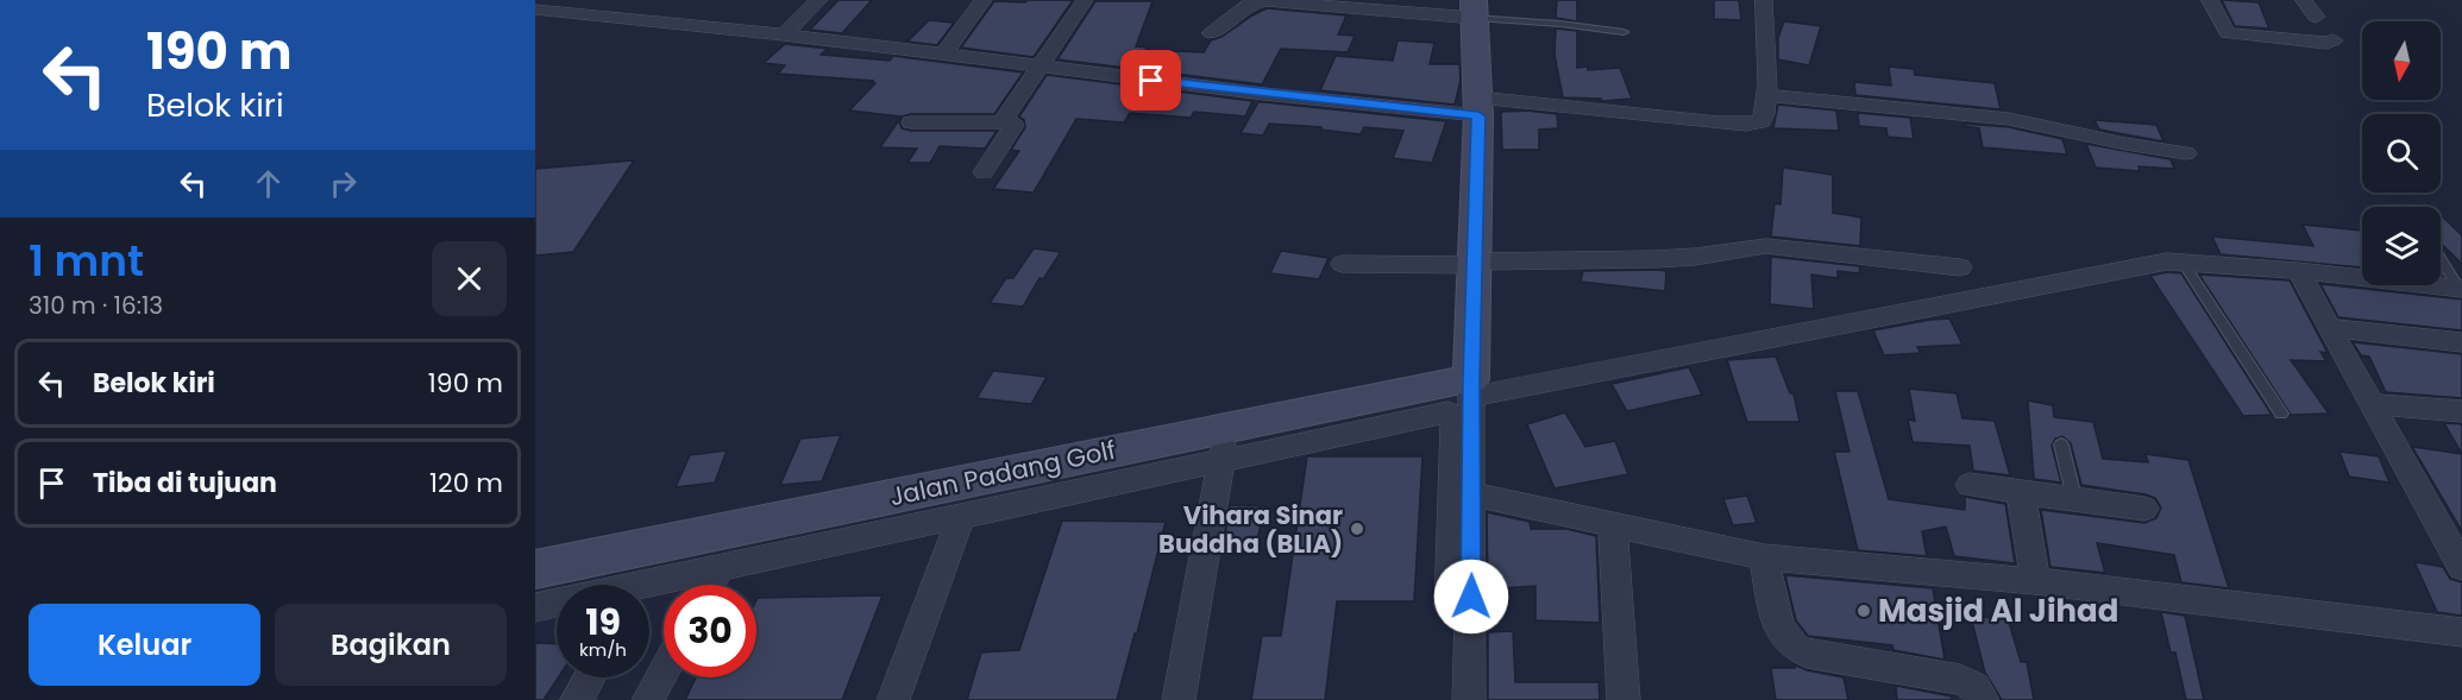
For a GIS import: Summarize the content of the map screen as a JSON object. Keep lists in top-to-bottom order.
{
  "streets": {
    "street": ["Jalan Padang Golf"]
  },
  "places": ["Vihara Sinar Buddha (BLIA)", "Masjid Al Jihad"],
  "north": "bottom",
  "page": {
    "turn": ["190 m", "Belok kiri"],
    "heading": ["1 mnt", "310 m · 16:13"],
    "list": [
      {
        "name": "Belok kiri",
        "value": "190 m"
      },
      {
        "name": "Tiba di tujuan",
        "value": "120 m"
      }
    ],
    "speed": "19 km/h",
    "limit": "30",
    "buttons": ["Keluar", "Bagikan"]
  }
}
